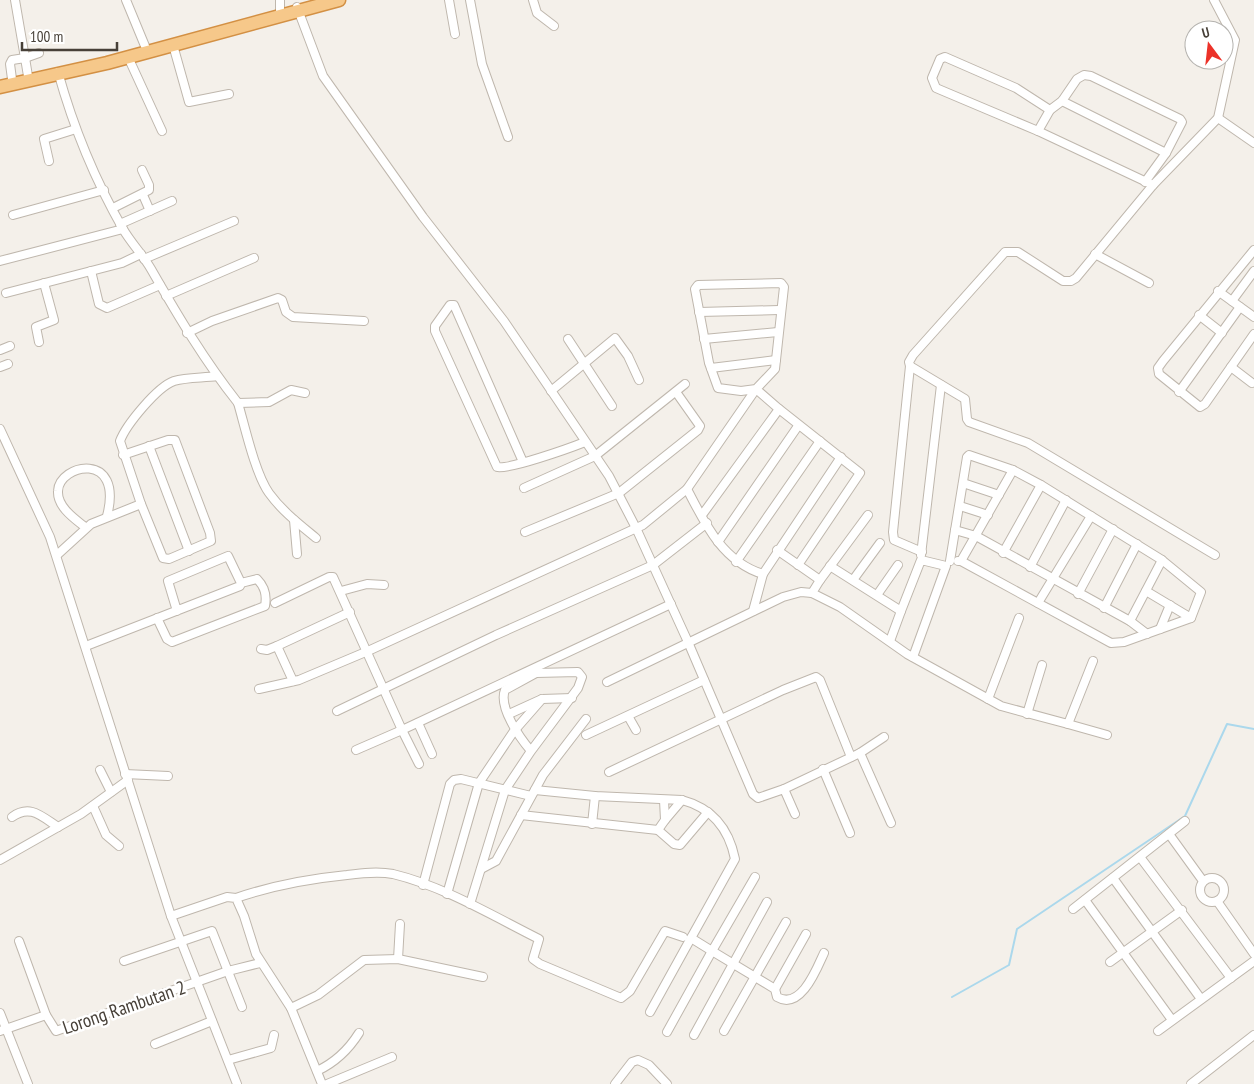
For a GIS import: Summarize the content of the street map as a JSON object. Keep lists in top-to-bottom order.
{
  "streets": {
    "street": ["Lorong Rambutan 2"]
  },
  "scale_bar": "100 m",
  "north": "top"
}
